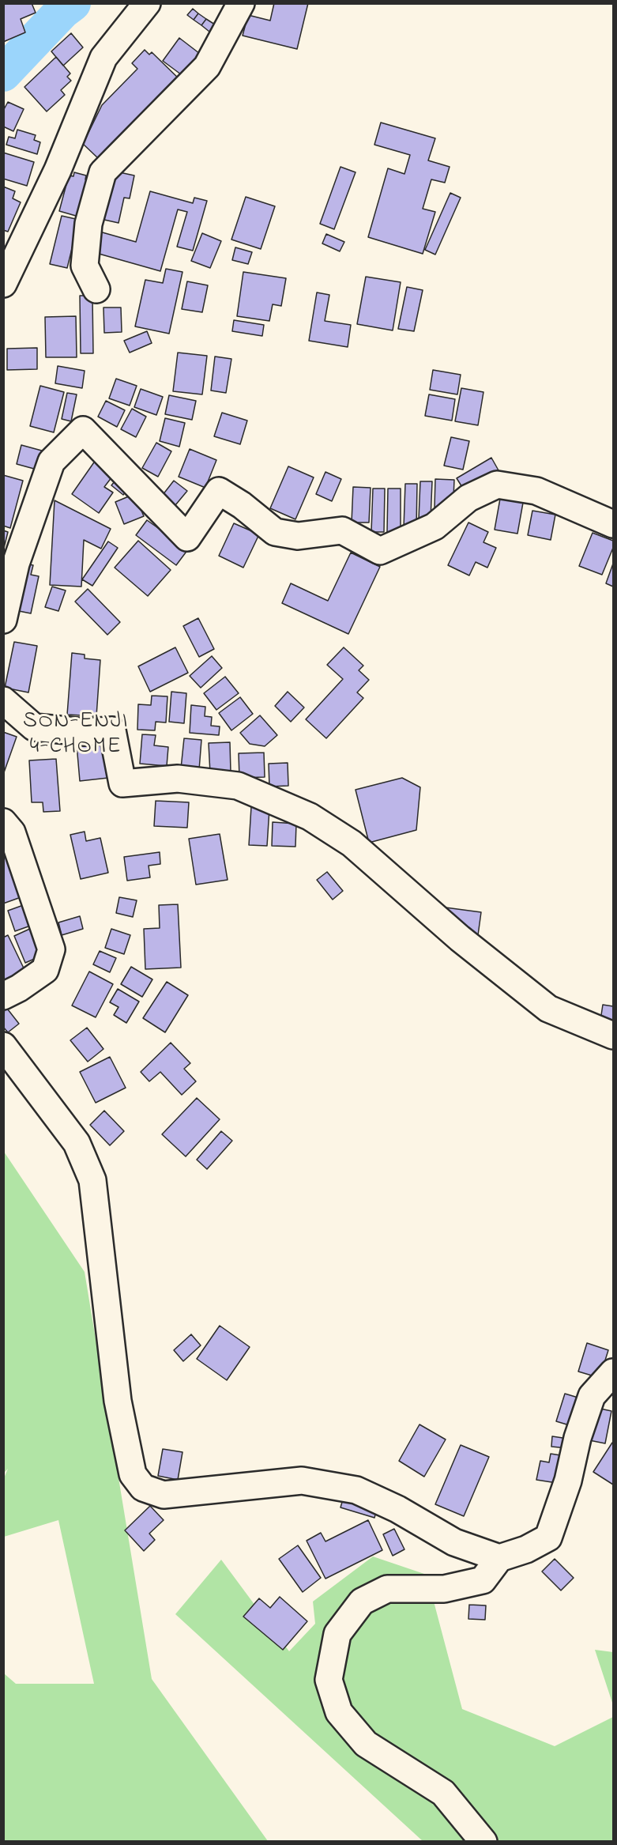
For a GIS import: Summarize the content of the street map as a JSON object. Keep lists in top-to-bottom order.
{
  "districts": ["SON-ENJI 4-CHOME"]
}
